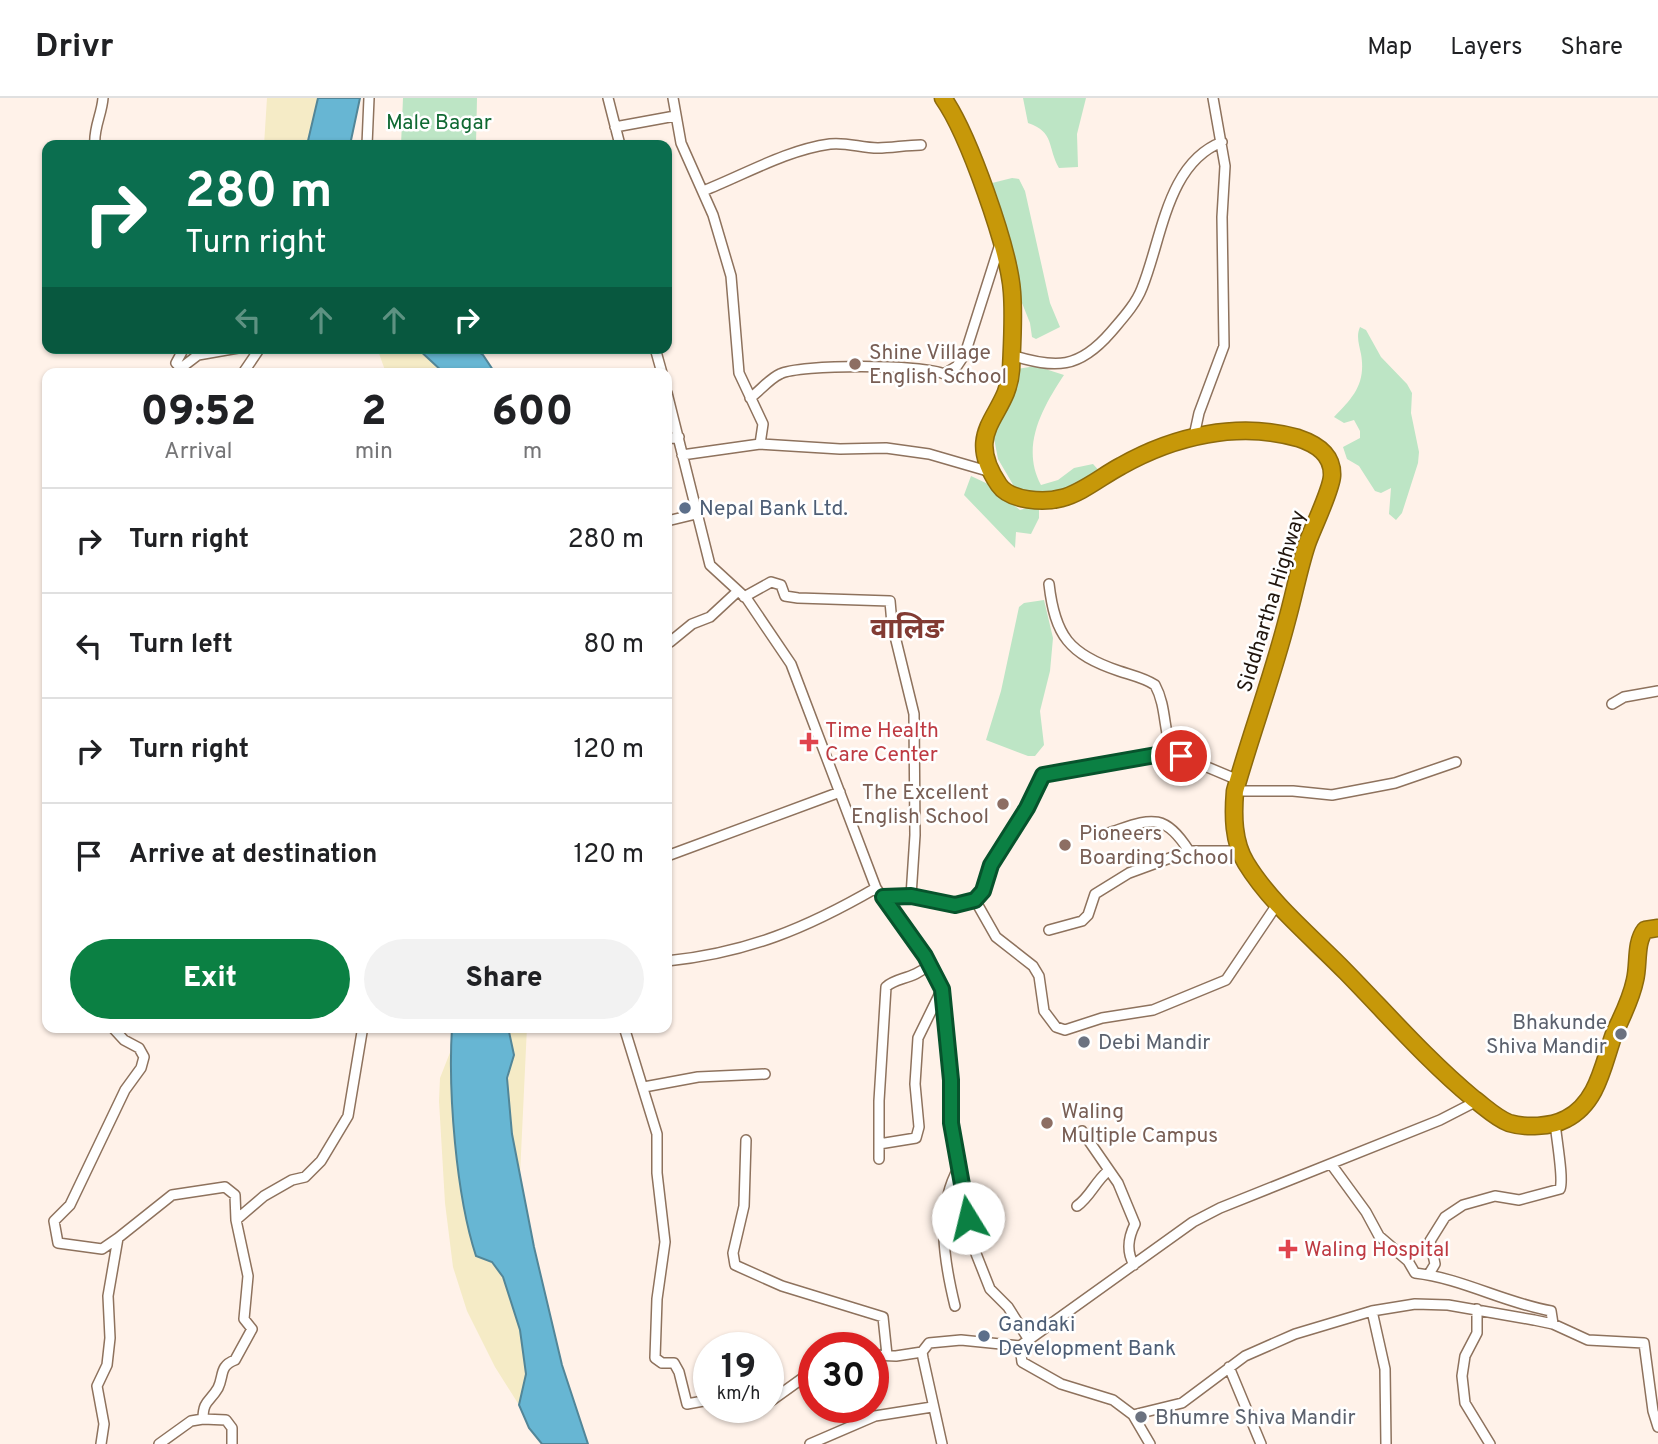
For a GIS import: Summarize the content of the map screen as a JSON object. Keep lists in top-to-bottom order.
{
  "streets": {
    "highway": ["Siddhartha Highway"]
  },
  "districts": ["वालिङ"],
  "parks": ["Male Bagar"],
  "places": {
    "other": [
      "Shine Village English School",
      "Nepal Bank Ltd.",
      "The Excellent English School",
      "Pioneers Boarding School",
      "Bhakunde Shiva Mandir",
      "Debi Mandir",
      "Waling Multiple Campus",
      "Gandaki Development Bank",
      "Bhumre Shiva Mandir"
    ],
    "health": ["Time Health Care Center", "Waling Hospital"]
  },
  "page": {
    "header": "Drivr",
    "nav": ["Map", "Layers", "Share"],
    "turn": ["280 m", "Turn right"],
    "eta": [
      "09:52",
      "Arrival",
      "2",
      "min",
      "600",
      "m"
    ],
    "list": [
      {
        "name": "Turn right",
        "value": "280 m"
      },
      {
        "name": "Turn left",
        "value": "80 m"
      },
      {
        "name": "Turn right",
        "value": "120 m"
      },
      {
        "name": "Arrive at destination",
        "value": "120 m"
      }
    ],
    "buttons": ["Exit", "Share"],
    "speed": "19 km/h",
    "limit": "30"
  }
}
